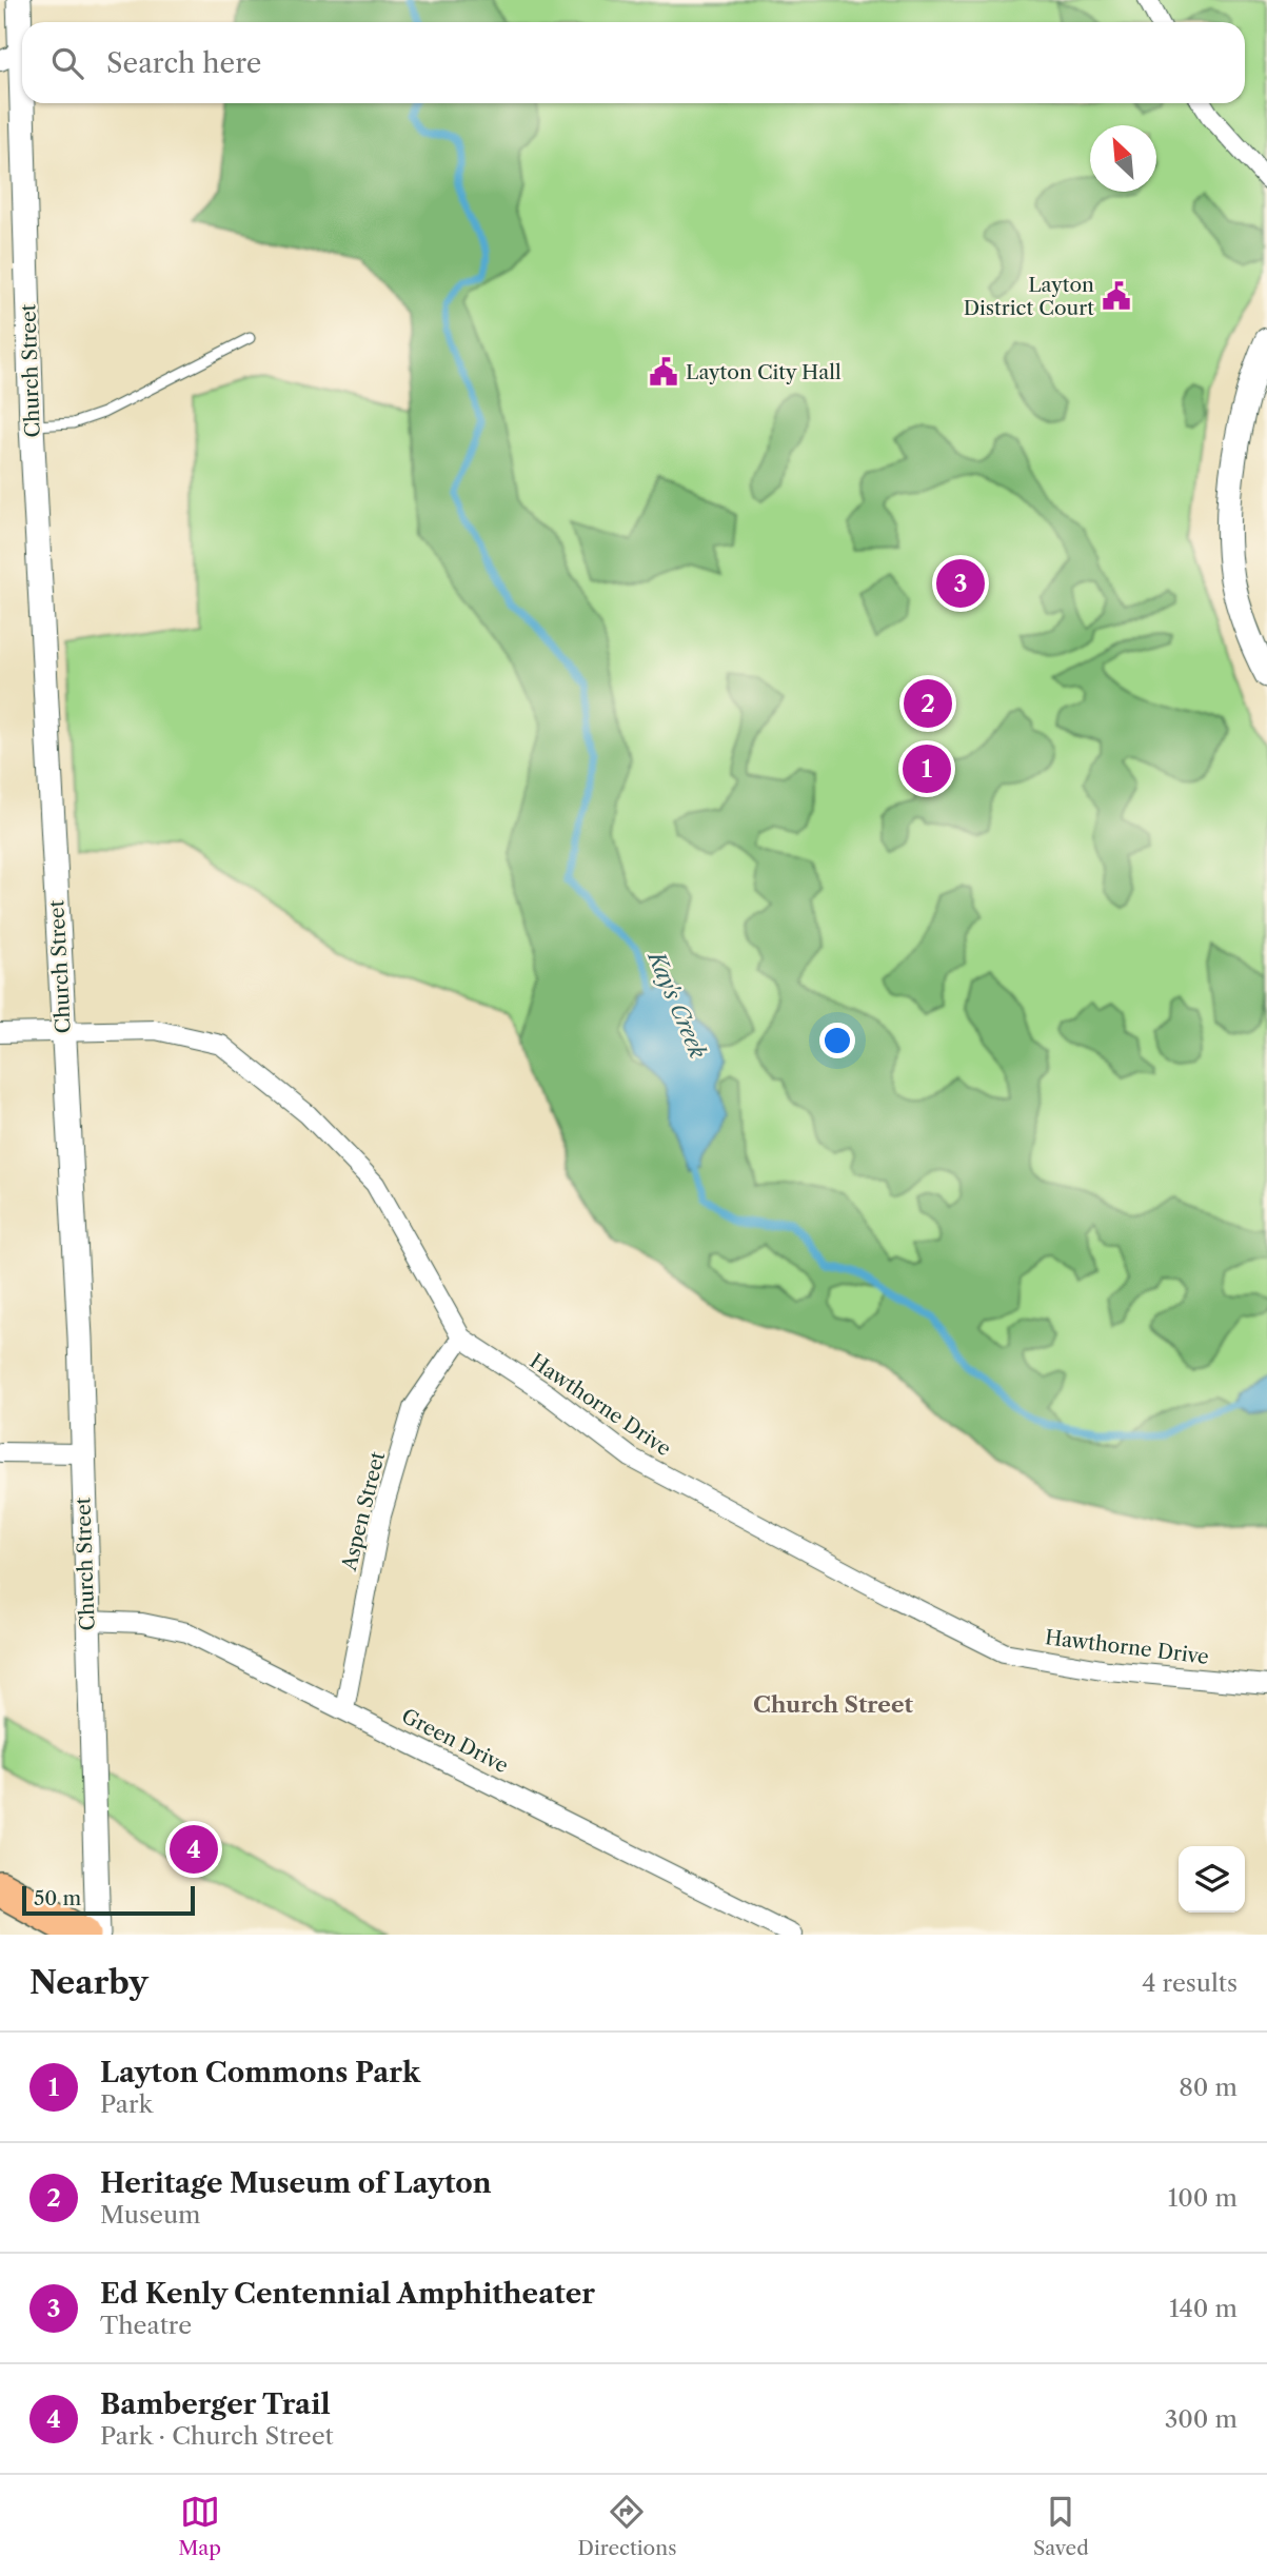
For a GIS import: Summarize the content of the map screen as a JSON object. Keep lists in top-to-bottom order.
{
  "streets": {
    "street": [
      "Church Street",
      "Hawthorne Drive",
      "Aspen Street",
      "Green Drive"
    ]
  },
  "crossings": [
    ["Church Street", "Hawthorne Drive"],
    ["Church Street", "Green Drive"],
    ["Hawthorne Drive", "Aspen Street"],
    ["Aspen Street", "Green Drive"]
  ],
  "districts": ["Church Street"],
  "water": ["Kay's Creek"],
  "places": {
    "public building": ["Layton District Court", "Layton City Hall"]
  },
  "scale_bar": "50 m",
  "north": "top left",
  "page": {
    "search": "Search here",
    "pins": [
      "3",
      "2",
      "1",
      "4"
    ],
    "scale": "50 m",
    "heading": ["Nearby", "4 results"],
    "list": [
      {
        "mark": "1",
        "name": "Layton Commons Park",
        "note": "Park",
        "value": "80 m"
      },
      {
        "mark": "2",
        "name": "Heritage Museum of Layton",
        "note": "Museum",
        "value": "100 m"
      },
      {
        "mark": "3",
        "name": "Ed Kenly Centennial Amphitheater",
        "note": "Theatre",
        "value": "140 m"
      },
      {
        "mark": "4",
        "name": "Bamberger Trail",
        "note": "Park · Church Street",
        "value": "300 m"
      }
    ],
    "nav": ["Map", "Directions", "Saved"]
  }
}
